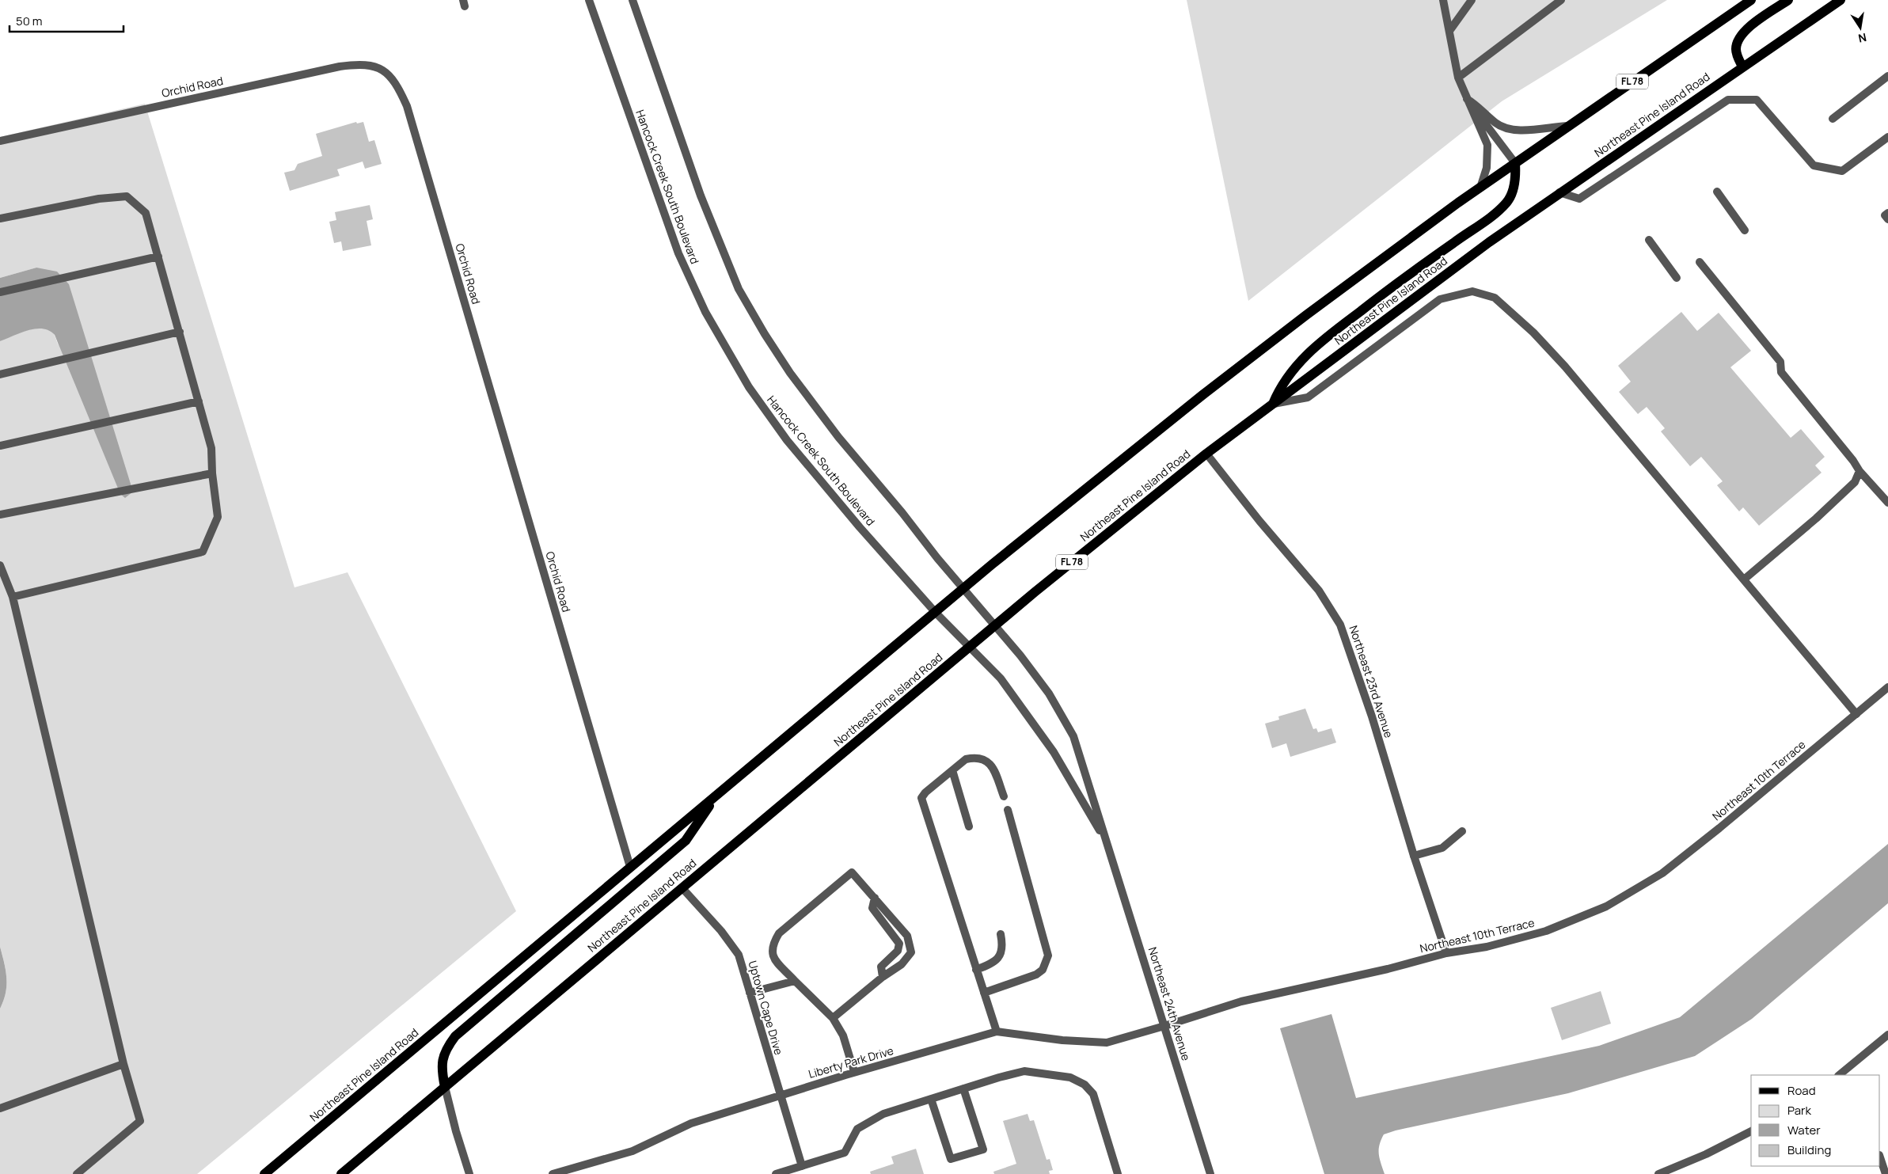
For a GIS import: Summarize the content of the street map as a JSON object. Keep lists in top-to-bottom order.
{
  "streets": {
    "main road": ["FL 78", "Northeast Pine Island Road"],
    "street": [
      "Orchid Road",
      "Hancock Creek South Boulevard",
      "Northeast 23rd Avenue",
      "Northeast 10th Terrace",
      "Northeast 24th Avenue",
      "Uptown Cape Drive",
      "Liberty Park Drive"
    ]
  },
  "crossings": [
    ["Orchid Road", "Northeast Pine Island Road"],
    ["Northeast Pine Island Road", "Hancock Creek South Boulevard"],
    ["Northeast Pine Island Road", "Northeast 23rd Avenue"],
    ["Northeast Pine Island Road", "Northeast 24th Avenue"],
    ["Northeast Pine Island Road", "Uptown Cape Drive"],
    ["Hancock Creek South Boulevard", "Northeast 24th Avenue"],
    ["Northeast 23rd Avenue", "Northeast 10th Terrace"],
    ["Northeast 10th Terrace", "Northeast 24th Avenue"],
    ["Northeast 10th Terrace", "Liberty Park Drive"],
    ["Northeast 24th Avenue", "Liberty Park Drive"],
    ["Uptown Cape Drive", "Liberty Park Drive"]
  ],
  "legend": [
    "Road",
    "Park",
    "Water",
    "Building"
  ],
  "scale_bar": "50 m",
  "north": "bottom"
}
